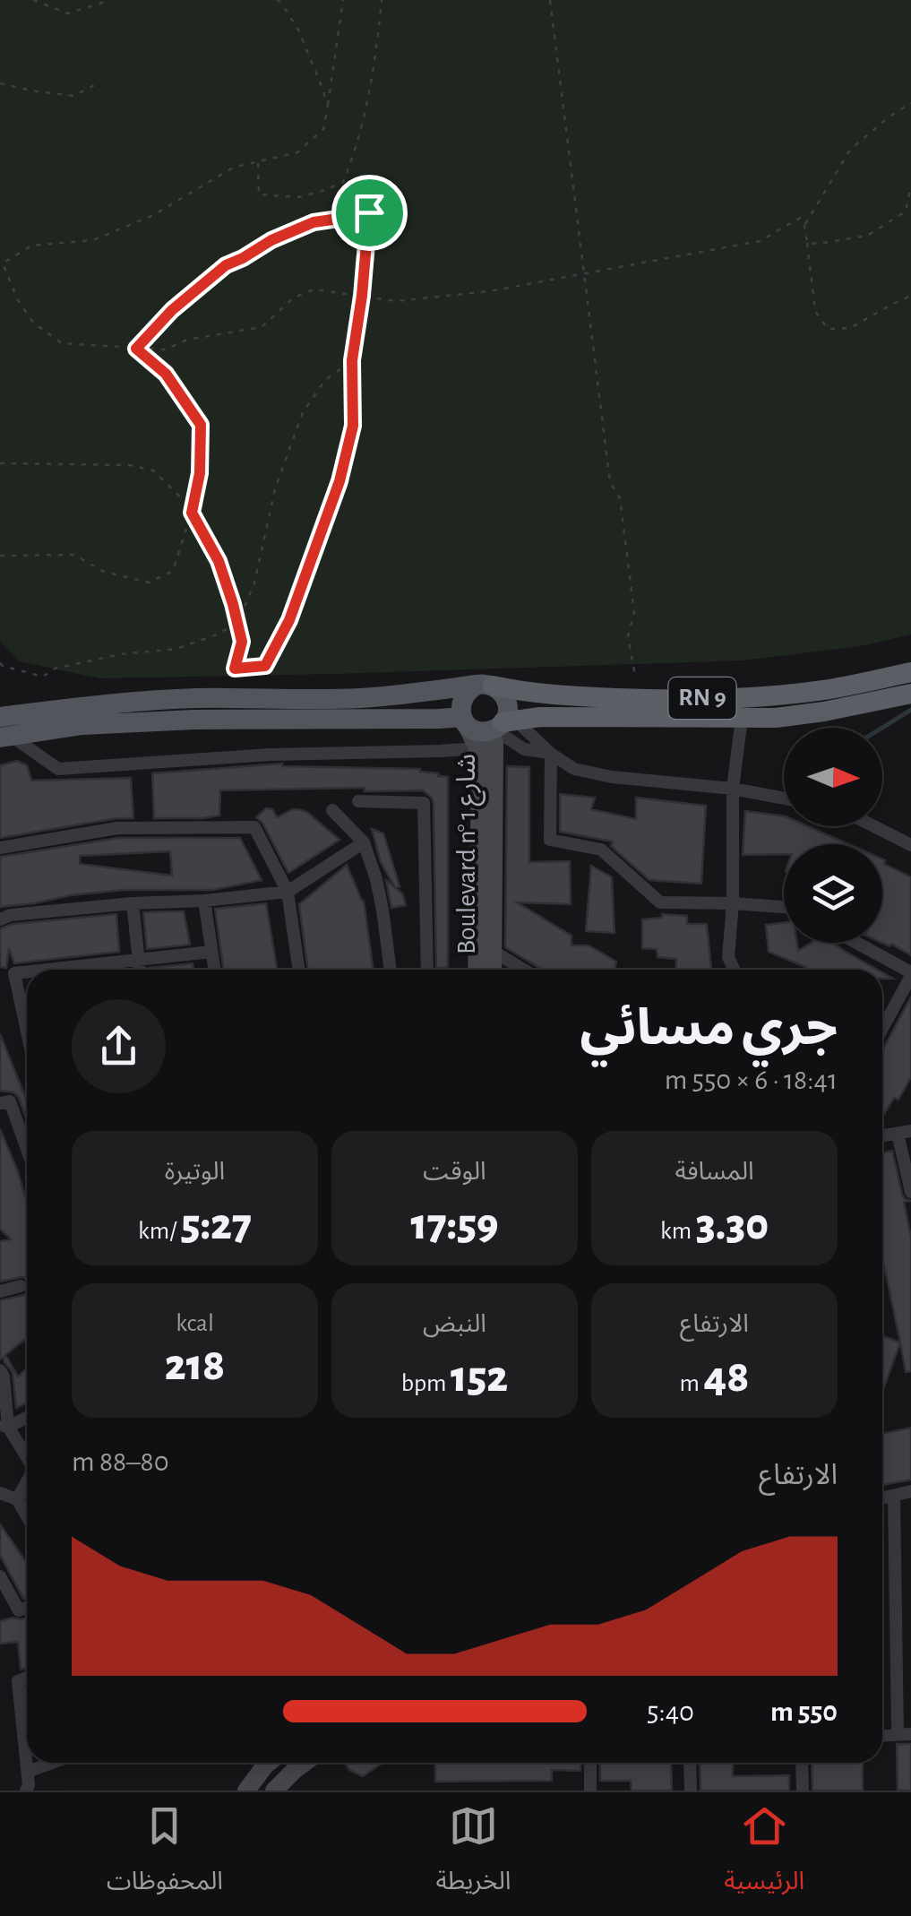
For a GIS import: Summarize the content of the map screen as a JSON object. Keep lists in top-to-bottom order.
{
  "streets": {
    "highway": ["RN 9"],
    "main road": ["Boulevard n° شارع 1"]
  },
  "crossings": [
    ["RN 9", "Boulevard n° شارع 1"]
  ],
  "north": "right",
  "page": {
    "heading": ["جري مسائي", "18:41 · 6 × 550 m"],
    "stats": [
      ["المسافة", "3.30 km"],
      ["الوقت", "17:59"],
      ["الوتيرة", "5:27 /km"],
      ["الارتفاع", "48 m"],
      ["النبض", "152 bpm"],
      ["kcal", "218"]
    ],
    "chart": ["الارتفاع", "80–88 m"],
    "list": [
      {
        "name": "550 m",
        "note": "5:40"
      }
    ],
    "tabs": ["الرئيسية", "الخريطة", "المحفوظات"]
  }
}
